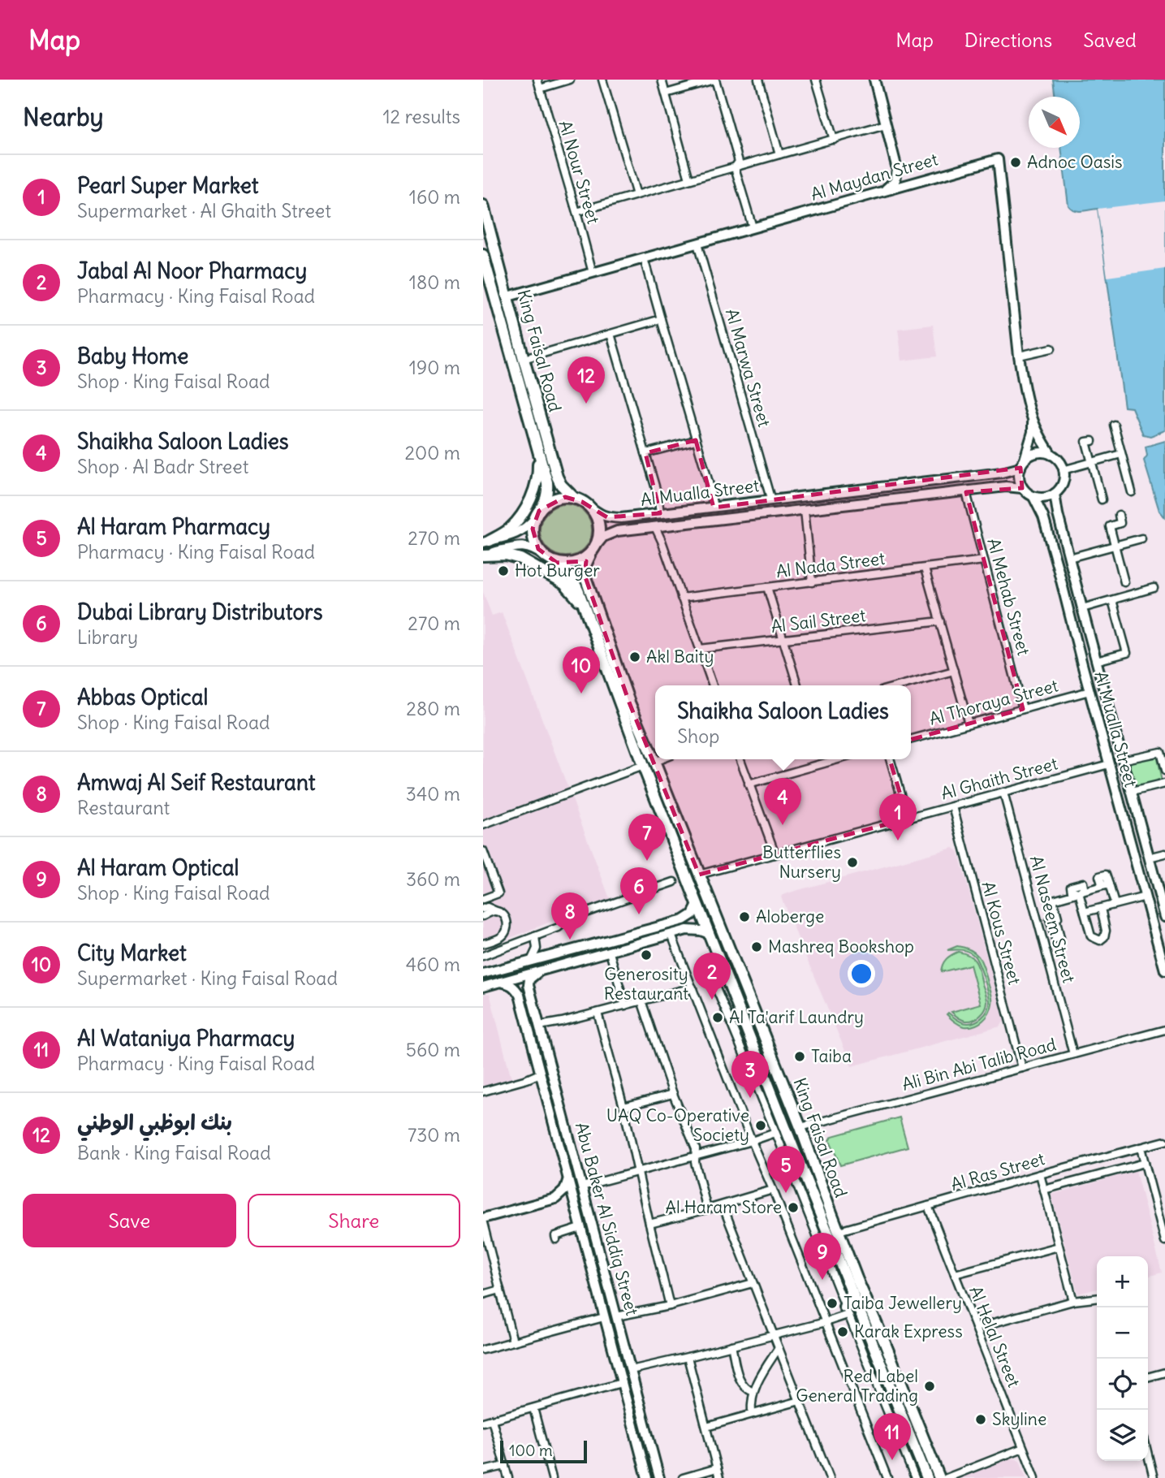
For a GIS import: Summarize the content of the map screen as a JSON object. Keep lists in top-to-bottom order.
{
  "streets": {
    "main road": ["King Faisal Road"],
    "street": [
      "Al Nour Street",
      "Al Maydan Street",
      "Al Marwa Street",
      "Al Mualla Street",
      "Al Nada Street",
      "Al Mehab Street",
      "Al Sail Street",
      "Al Thoraya Street",
      "Al Ghaith Street",
      "Al Naseem Street",
      "Al Kous Street",
      "Ali Bin Abi Talib Road",
      "Al Ras Street",
      "Abu Baker Al Siddiq Street",
      "Al Helal Street"
    ]
  },
  "crossings": [
    ["Al Nour Street", "Al Maydan Street"],
    ["Al Maydan Street", "King Faisal Road"],
    ["Al Maydan Street", "Al Marwa Street"],
    ["Al Maydan Street", "Al Mualla Street"],
    ["King Faisal Road", "Al Mualla Street"],
    ["King Faisal Road", "Al Ghaith Street"],
    ["King Faisal Road", "Ali Bin Abi Talib Road"],
    ["King Faisal Road", "Al Ras Street"],
    ["Al Marwa Street", "Al Mualla Street"],
    ["Al Mualla Street", "Al Mehab Street"],
    ["Al Mualla Street", "Al Thoraya Street"],
    ["Al Mualla Street", "Al Ghaith Street"],
    ["Al Nada Street", "Al Mehab Street"],
    ["Al Mehab Street", "Al Thoraya Street"],
    ["Al Ghaith Street", "Al Naseem Street"],
    ["Al Ghaith Street", "Al Kous Street"],
    ["Al Naseem Street", "Ali Bin Abi Talib Road"],
    ["Al Kous Street", "Ali Bin Abi Talib Road"],
    ["Al Ras Street", "Al Helal Street"]
  ],
  "places": [
    "Adnoc Oasis",
    "Hot Burger",
    "Akl Baity",
    "Butterflies Nursery",
    "Aloberge",
    "Mashreq Bookshop",
    "Generosity Restaurant",
    "Al Ta'arif Laundry",
    "Taiba",
    "UAQ Co-Operative Society",
    "Al Haram Store",
    "Taiba Jewellery",
    "Karak Express",
    "Red Label General Trading",
    "Skyline"
  ],
  "scale_bar": "100 m",
  "north": "bottom right",
  "page": {
    "header": "Map",
    "nav": ["Map", "Directions", "Saved"],
    "heading": ["Nearby", "12 results"],
    "list": [
      {
        "mark": "1",
        "name": "Pearl Super Market",
        "note": "Supermarket · Al Ghaith Street",
        "value": "160 m"
      },
      {
        "mark": "2",
        "name": "Jabal Al Noor Pharmacy",
        "note": "Pharmacy · King Faisal Road",
        "value": "180 m"
      },
      {
        "mark": "3",
        "name": "Baby Home",
        "note": "Shop · King Faisal Road",
        "value": "190 m"
      },
      {
        "mark": "4",
        "name": "Shaikha Saloon Ladies",
        "note": "Shop · Al Badr Street",
        "value": "200 m"
      },
      {
        "mark": "5",
        "name": "Al Haram Pharmacy",
        "note": "Pharmacy · King Faisal Road",
        "value": "270 m"
      },
      {
        "mark": "6",
        "name": "Dubai Library Distributors",
        "note": "Library",
        "value": "270 m"
      },
      {
        "mark": "7",
        "name": "Abbas Optical",
        "note": "Shop · King Faisal Road",
        "value": "280 m"
      },
      {
        "mark": "8",
        "name": "Amwaj Al Seif Restaurant",
        "note": "Restaurant",
        "value": "340 m"
      },
      {
        "mark": "9",
        "name": "Al Haram Optical",
        "note": "Shop · King Faisal Road",
        "value": "360 m"
      },
      {
        "mark": "10",
        "name": "City Market",
        "note": "Supermarket · King Faisal Road",
        "value": "460 m"
      },
      {
        "mark": "11",
        "name": "Al Wataniya Pharmacy",
        "note": "Pharmacy · King Faisal Road",
        "value": "560 m"
      },
      {
        "mark": "12",
        "name": "بنك ابوظبي الوطني",
        "note": "Bank · King Faisal Road",
        "value": "730 m"
      }
    ],
    "pins": [
      "12",
      "10",
      "4",
      "1",
      "7",
      "6",
      "8",
      "2",
      "3",
      "5",
      "9",
      "11"
    ],
    "popup": ["Shaikha Saloon Ladies", "Shop"],
    "buttons": ["Save", "Share"],
    "map_buttons": ["+", "−"],
    "scale": "100 m"
  }
}
